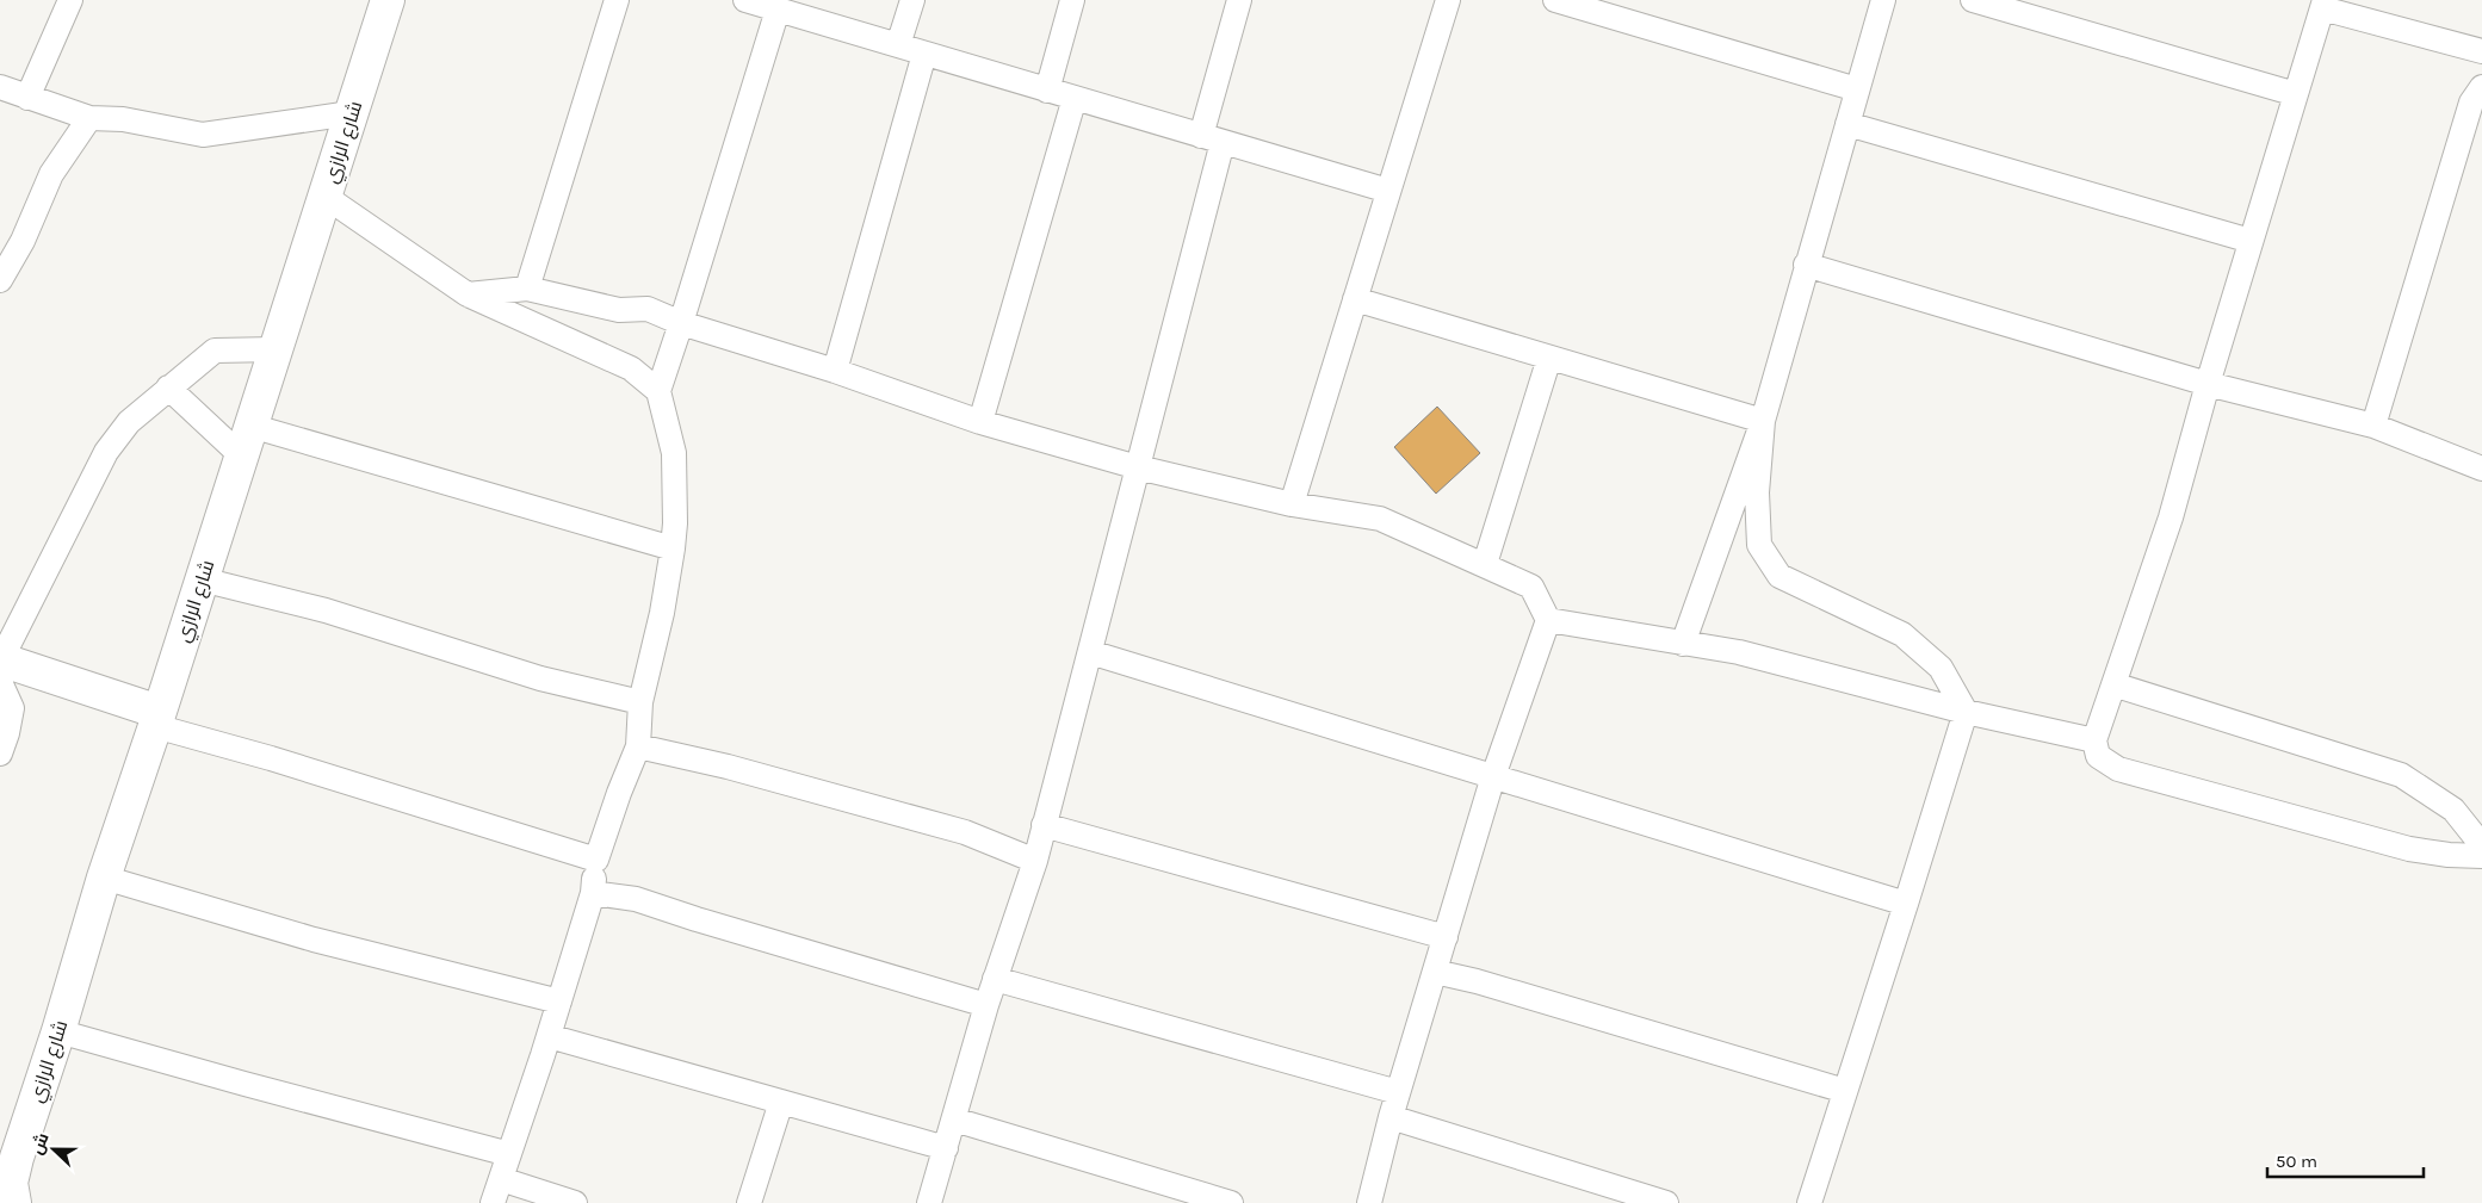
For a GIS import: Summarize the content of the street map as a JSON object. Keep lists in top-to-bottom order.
{
  "streets": {
    "street": ["شارع الرازي"]
  },
  "scale_bar": "50 m",
  "north": "left"
}
